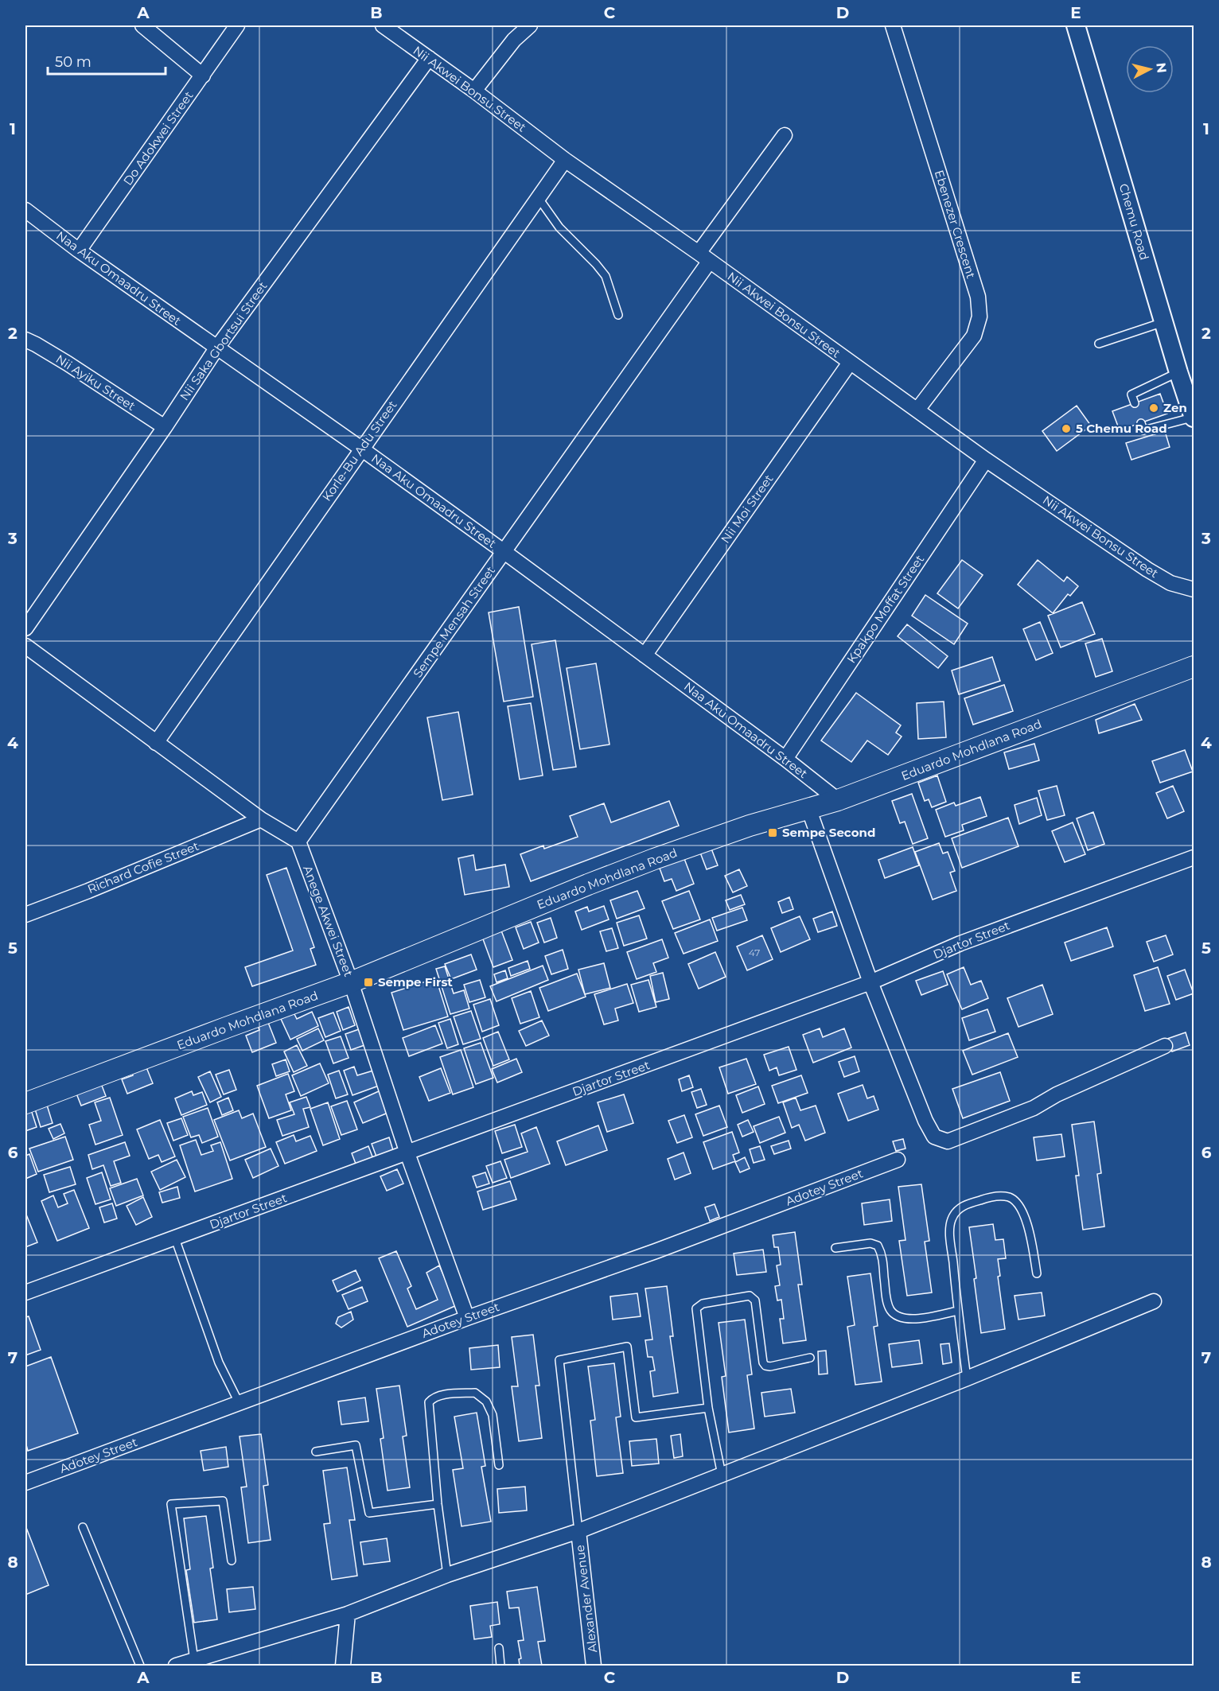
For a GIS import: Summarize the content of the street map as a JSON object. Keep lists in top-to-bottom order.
{
  "streets": {
    "main road": ["Eduardo Mohdlana Road"],
    "street": [
      "Nii Akwei Bonsu Street",
      "Do Adokwei Street",
      "Chemu Road",
      "Ebenezer Crescent",
      "Naa Aku Omaadru Street",
      "Nii Saka Gbortsui Street",
      "Nii Ayiku Street",
      "Korle-Bu Adu Street",
      "Nii Moi Street",
      "Kpakpo Moffat Street",
      "Sempe Mensah Street",
      "Richard Cofie Street",
      "Anege Akwei Street",
      "Djartor Street",
      "Adotey Street",
      "Alexander Avenue"
    ]
  },
  "crossings": [
    ["Nii Akwei Bonsu Street", "Ebenezer Crescent"],
    ["Nii Akwei Bonsu Street", "Nii Saka Gbortsui Street"],
    ["Nii Akwei Bonsu Street", "Korle-Bu Adu Street"],
    ["Nii Akwei Bonsu Street", "Nii Moi Street"],
    ["Nii Akwei Bonsu Street", "Kpakpo Moffat Street"],
    ["Nii Akwei Bonsu Street", "Sempe Mensah Street"],
    ["Do Adokwei Street", "Naa Aku Omaadru Street"],
    ["Naa Aku Omaadru Street", "Nii Saka Gbortsui Street"],
    ["Naa Aku Omaadru Street", "Korle-Bu Adu Street"],
    ["Naa Aku Omaadru Street", "Nii Moi Street"],
    ["Naa Aku Omaadru Street", "Kpakpo Moffat Street"],
    ["Naa Aku Omaadru Street", "Sempe Mensah Street"],
    ["Naa Aku Omaadru Street", "Eduardo Mohdlana Road"],
    ["Nii Saka Gbortsui Street", "Nii Ayiku Street"],
    ["Sempe Mensah Street", "Anege Akwei Street"],
    ["Eduardo Mohdlana Road", "Anege Akwei Street"],
    ["Anege Akwei Street", "Djartor Street"],
    ["Anege Akwei Street", "Adotey Street"]
  ],
  "places": {
    "other": ["Zen", "5 Chemu Road"],
    "transit": ["Sempe Second", "Sempe First"]
  },
  "house_numbers": ["47"],
  "scale_bar": "50 m",
  "north": "right",
  "grid": {
    "columns": [
      "A",
      "B",
      "C",
      "D",
      "E"
    ],
    "rows": [
      "1",
      "2",
      "3",
      "4",
      "5",
      "6",
      "7",
      "8"
    ]
  }
}
